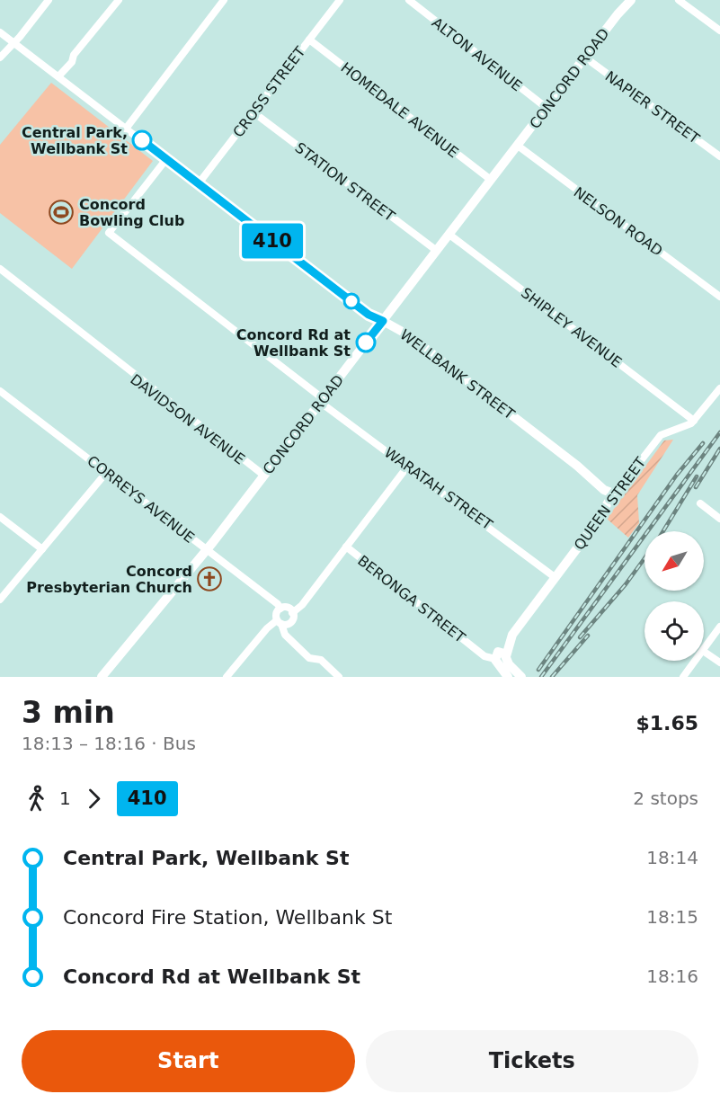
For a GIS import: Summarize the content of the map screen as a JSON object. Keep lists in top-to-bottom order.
{
  "streets": {
    "main road": ["CONCORD ROAD", "WELLBANK STREET", "QUEEN STREET"],
    "street": [
      "ALTON AVENUE",
      "CROSS STREET",
      "NAPIER STREET",
      "HOMEDALE AVENUE",
      "STATION STREET",
      "NELSON ROAD",
      "SHIPLEY AVENUE",
      "DAVIDSON AVENUE",
      "WARATAH STREET",
      "CORREYS AVENUE",
      "BERONGA STREET"
    ]
  },
  "crossings": [
    ["ALTON AVENUE", "CONCORD ROAD"],
    ["CONCORD ROAD", "NAPIER STREET"],
    ["CONCORD ROAD", "HOMEDALE AVENUE"],
    ["CONCORD ROAD", "STATION STREET"],
    ["CONCORD ROAD", "NELSON ROAD"],
    ["CONCORD ROAD", "SHIPLEY AVENUE"],
    ["CONCORD ROAD", "WELLBANK STREET"],
    ["CONCORD ROAD", "DAVIDSON AVENUE"],
    ["CONCORD ROAD", "WARATAH STREET"],
    ["CONCORD ROAD", "CORREYS AVENUE"],
    ["CROSS STREET", "HOMEDALE AVENUE"],
    ["CROSS STREET", "STATION STREET"],
    ["CROSS STREET", "WELLBANK STREET"],
    ["SHIPLEY AVENUE", "QUEEN STREET"],
    ["WELLBANK STREET", "WARATAH STREET"],
    ["WELLBANK STREET", "QUEEN STREET"],
    ["WARATAH STREET", "QUEEN STREET"],
    ["QUEEN STREET", "BERONGA STREET"]
  ],
  "places": {
    "other": ["Central Park, Wellbank St", "Concord Rd at Wellbank St"],
    "sports": ["Concord Bowling Club"],
    "church": ["Concord Presbyterian Church"]
  },
  "lines": ["bus line 410"],
  "north": "bottom left",
  "page": {
    "on_map": "410",
    "heading": ["3 min", "18:13 – 18:16 · Bus", "$1.65"],
    "legs": ["1", "410", "2 stops"],
    "list": [
      {
        "name": "Central Park, Wellbank St",
        "value": "18:14"
      },
      {
        "name": "Concord Fire Station, Wellbank St",
        "value": "18:15"
      },
      {
        "name": "Concord Rd at Wellbank St",
        "value": "18:16"
      }
    ],
    "buttons": ["Start", "Tickets"]
  }
}
